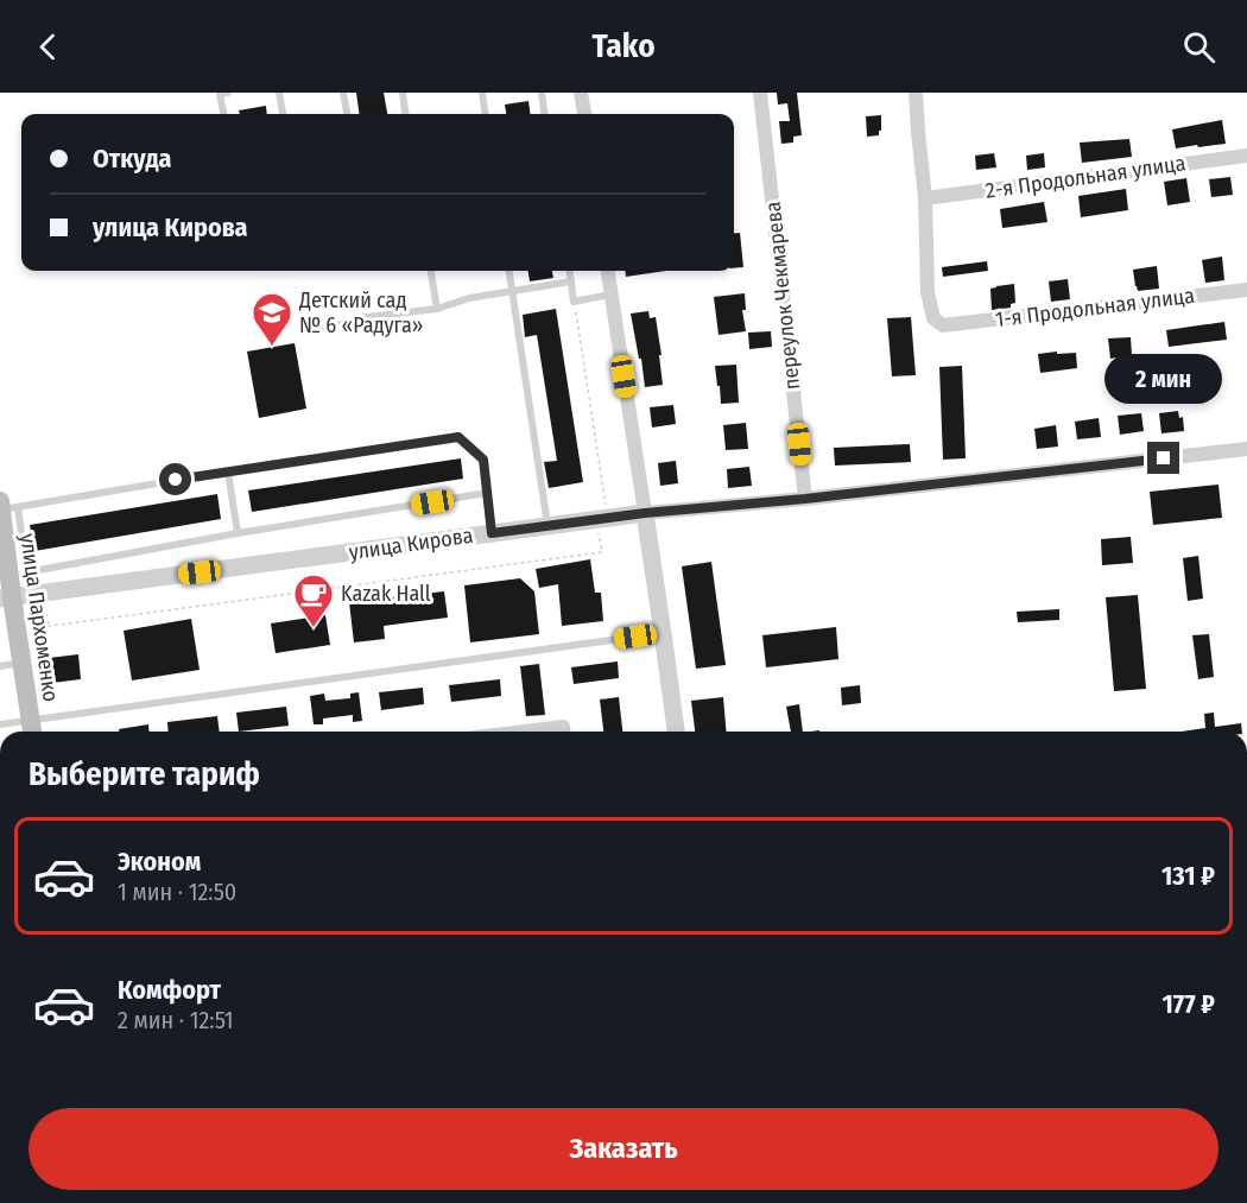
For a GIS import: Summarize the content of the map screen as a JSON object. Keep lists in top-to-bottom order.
{
  "streets": {
    "main road": ["улица Пархоменко"],
    "street": [
      "2-я Продольная улица",
      "переулок Чекмарева",
      "1-я Продольная улица",
      "улица Кирова"
    ]
  },
  "crossings": [
    ["2-я Продольная улица", "1-я Продольная улица"],
    ["переулок Чекмарева", "улица Кирова"],
    ["улица Кирова", "улица Пархоменко"]
  ],
  "places": {
    "school or university": ["Детский сад № 6 «Радуга»"],
    "cafe": ["Kazak Hall"]
  },
  "page": {
    "header": "Tako",
    "banner": ["Откуда", "улица Кирова"],
    "bubble": "2 мин",
    "heading": "Выберите тариф",
    "list": [
      {
        "name": "Эконом",
        "note": "1 мин · 12:50",
        "value": "131 ₽"
      },
      {
        "name": "Комфорт",
        "note": "2 мин · 12:51",
        "value": "177 ₽"
      }
    ],
    "buttons": "Заказать"
  }
}
